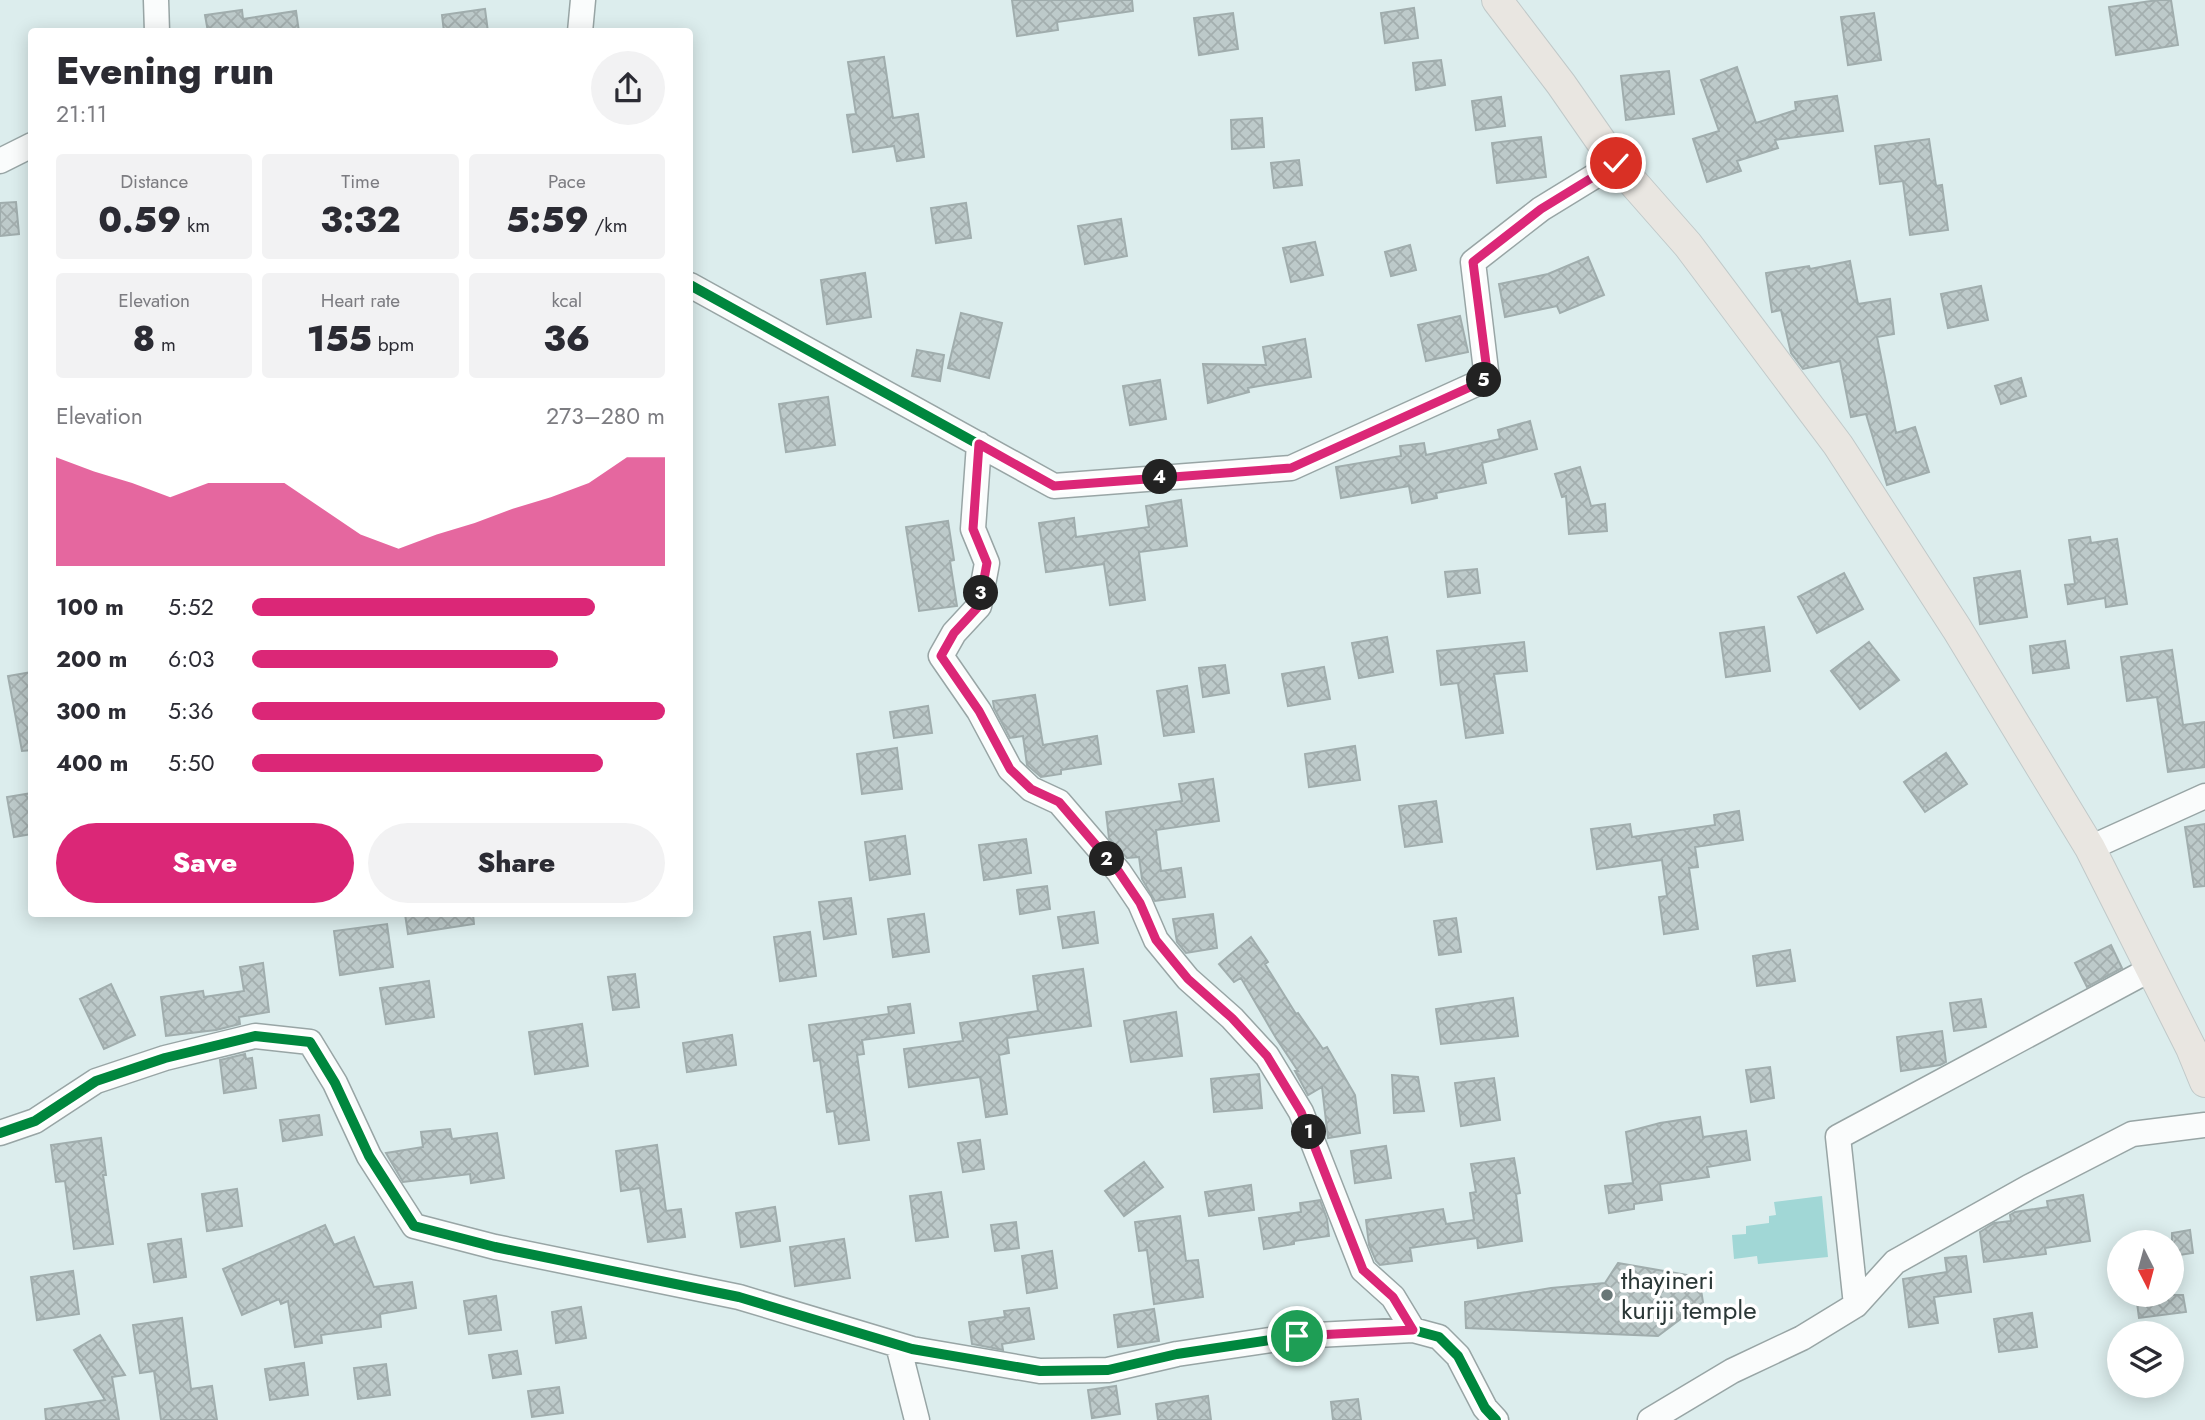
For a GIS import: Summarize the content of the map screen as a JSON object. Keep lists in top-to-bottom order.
{
  "places": ["thayineri kuriji temple"],
  "north": "bottom",
  "page": {
    "heading": ["Evening run", "21:11"],
    "stats": [
      ["Distance", "0.59 km"],
      ["Time", "3:32"],
      ["Pace", "5:59 /km"],
      ["Elevation", "8 m"],
      ["Heart rate", "155 bpm"],
      ["kcal", "36"]
    ],
    "pins": [
      "5",
      "4",
      "3",
      "2",
      "1"
    ],
    "chart": ["Elevation", "273–280 m"],
    "list": [
      {
        "name": "100 m",
        "note": "5:52"
      },
      {
        "name": "200 m",
        "note": "6:03"
      },
      {
        "name": "300 m",
        "note": "5:36"
      },
      {
        "name": "400 m",
        "note": "5:50"
      }
    ],
    "buttons": ["Save", "Share"]
  }
}
